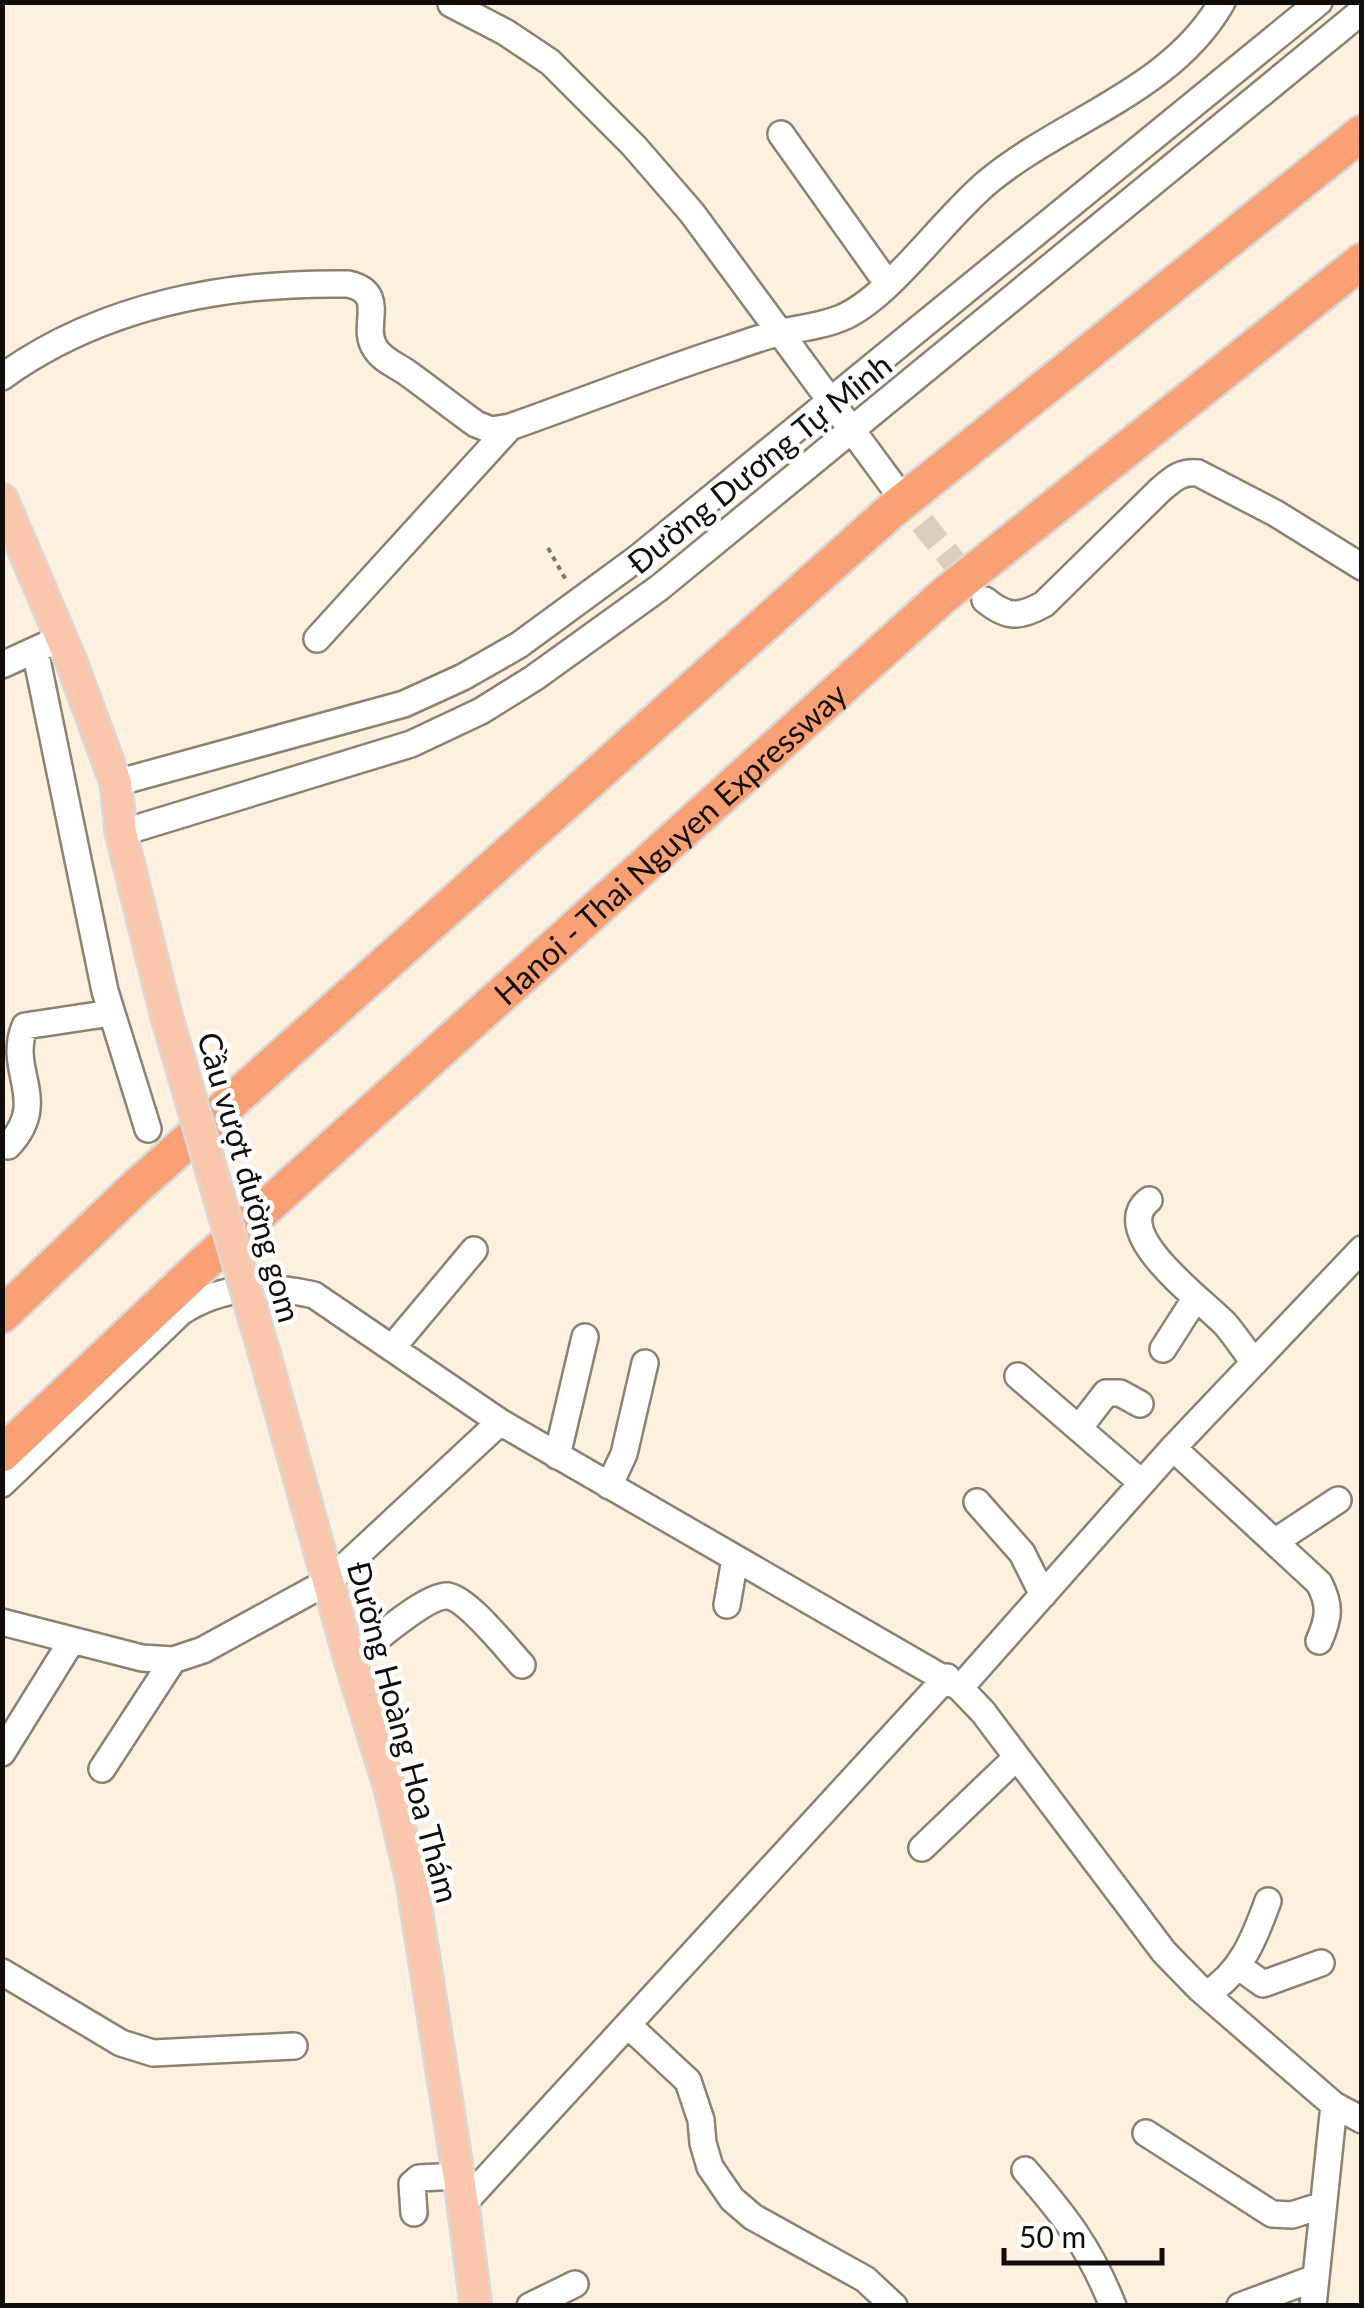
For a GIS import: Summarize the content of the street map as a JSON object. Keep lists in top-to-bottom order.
{
  "streets": {
    "highway": ["Hanoi - Thai Nguyen Expressway"],
    "main road": ["Cầu vượt đường gom", "Đường Hoàng Hoa Thám"],
    "street": ["Đường Dương Tự Minh"]
  },
  "crossings": [
    ["Đường Dương Tự Minh", "Cầu vượt đường gom"],
    ["Cầu vượt đường gom", "Đường Hoàng Hoa Thám"]
  ],
  "scale_bar": "50 m"
}
